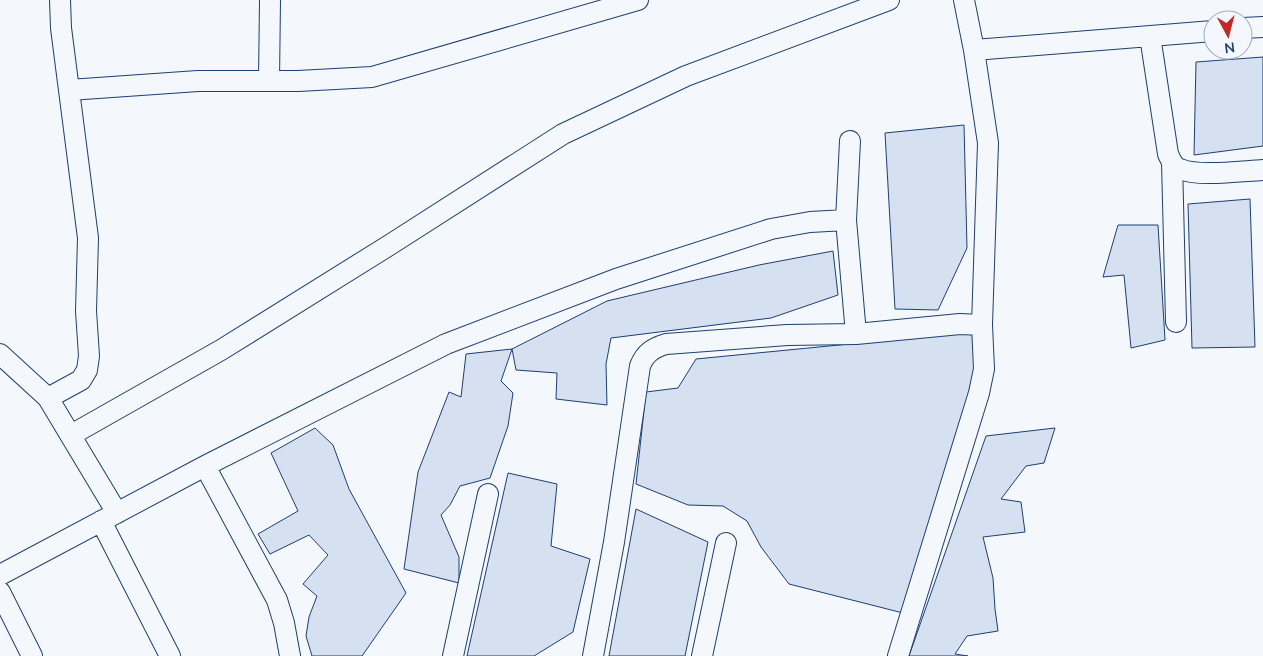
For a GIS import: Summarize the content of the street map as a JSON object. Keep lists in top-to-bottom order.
{
  "north": "bottom"
}
